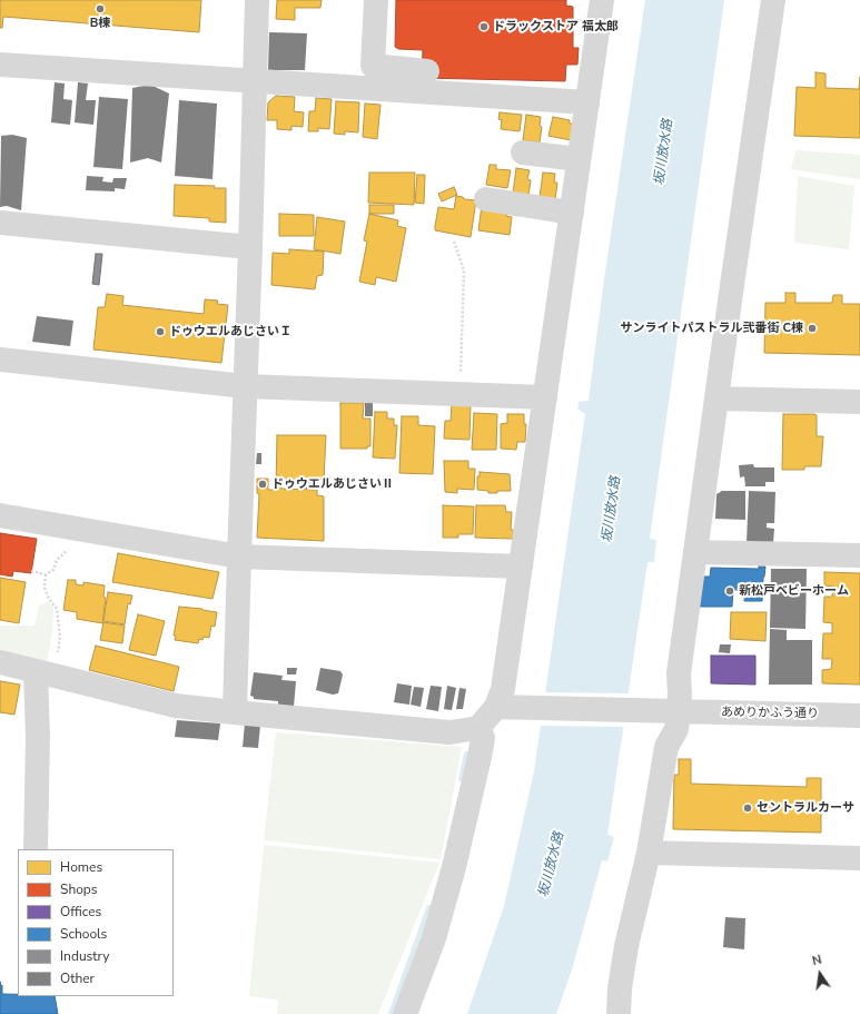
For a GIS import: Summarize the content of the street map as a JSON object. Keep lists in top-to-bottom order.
{
  "streets": {
    "street": ["あめりかふう通り"]
  },
  "water": ["坂川放水路"],
  "places": [
    "B棟",
    "ドラックストア 福太郎",
    "サンライトパストラル弐番街 C棟",
    "ドゥウエルあじさいＩ",
    "ドゥウエルあじさいⅡ",
    "新松戸ベビーホーム",
    "セントラルカーサ"
  ],
  "legend": [
    "Homes",
    "Shops",
    "Offices",
    "Schools",
    "Industry",
    "Other"
  ],
  "north": "top"
}
